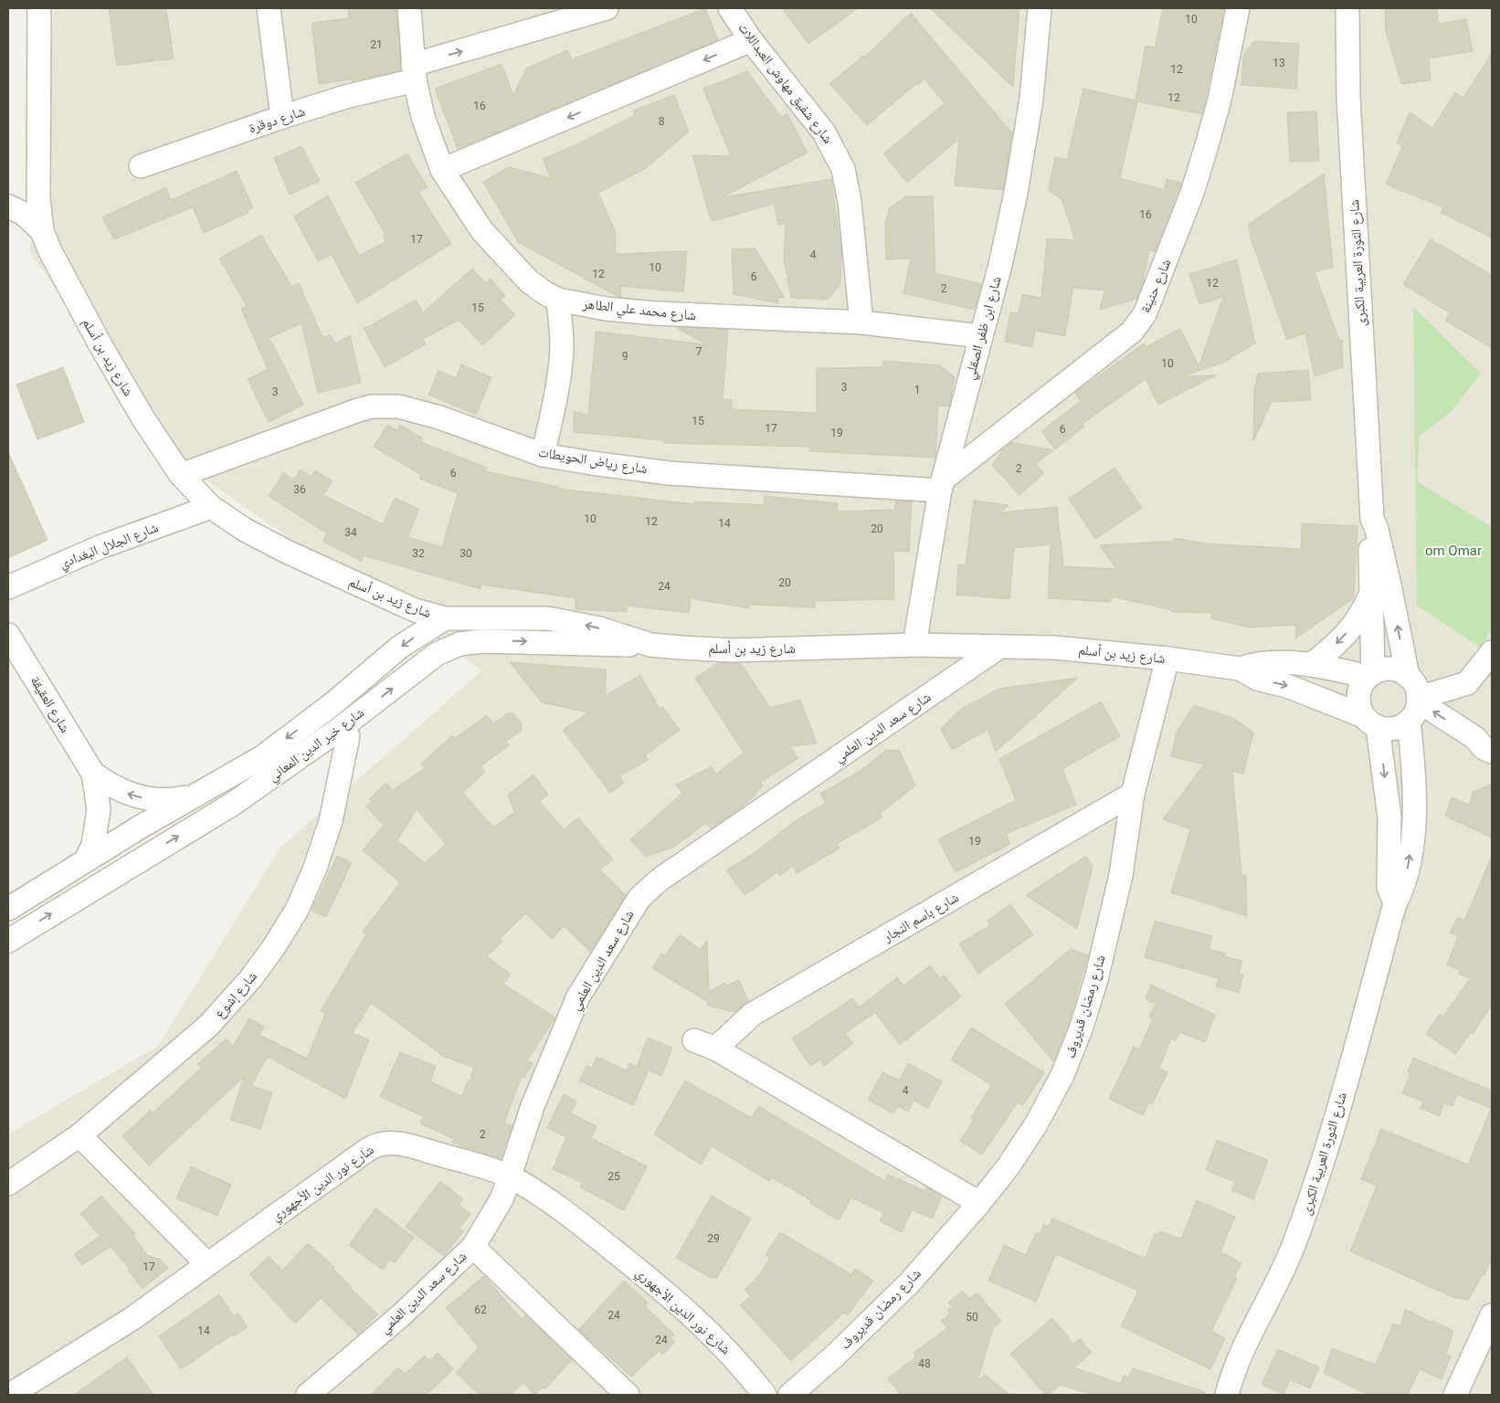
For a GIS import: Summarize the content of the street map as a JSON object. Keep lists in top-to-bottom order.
{
  "streets": {
    "street": [
      "شارع شفيق مهاوش العبداللات",
      "شارع دوقرة",
      "شارع الثورة العربية الكبرى",
      "شارع حنينة",
      "شارع محمد علي الطاهر",
      "شارع ابن ظفر الصقلي",
      "شارع زيد بن أسلم",
      "شارع رياض الحويطات",
      "شارع الجلال البغدادي",
      "شارع العقيقة",
      "شارع سعد الدين العلمي",
      "شارع خير الدين المعاني",
      "شارع باسم النجار",
      "شارع إشوع",
      "شارع رمضان قديروف",
      "شارع نور الدين الأجهوري"
    ]
  },
  "crossings": [
    ["شارع شفيق مهاوش العبداللات", "شارع محمد علي الطاهر"],
    ["شارع دوقرة", "شارع محمد علي الطاهر"],
    ["شارع الثورة العربية الكبرى", "شارع زيد بن أسلم"],
    ["شارع حنينة", "شارع ابن ظفر الصقلي"],
    ["شارع حنينة", "شارع رياض الحويطات"],
    ["شارع محمد علي الطاهر", "شارع ابن ظفر الصقلي"],
    ["شارع ابن ظفر الصقلي", "شارع زيد بن أسلم"],
    ["شارع ابن ظفر الصقلي", "شارع رياض الحويطات"],
    ["شارع زيد بن أسلم", "شارع رياض الحويطات"],
    ["شارع زيد بن أسلم", "شارع الجلال البغدادي"],
    ["شارع زيد بن أسلم", "شارع سعد الدين العلمي"],
    ["شارع زيد بن أسلم", "شارع خير الدين المعاني"],
    ["شارع زيد بن أسلم", "شارع رمضان قديروف"],
    ["شارع العقيقة", "شارع خير الدين المعاني"],
    ["شارع سعد الدين العلمي", "شارع نور الدين الأجهوري"],
    ["شارع خير الدين المعاني", "شارع إشوع"],
    ["شارع باسم النجار", "شارع رمضان قديروف"]
  ],
  "parks": ["om Omar"],
  "house_numbers": [
    "10",
    "21",
    "13",
    "12",
    "12",
    "16",
    "8",
    "16",
    "17",
    "4",
    "10",
    "12",
    "6",
    "12",
    "2",
    "15",
    "7",
    "9",
    "10",
    "3",
    "1",
    "3",
    "15",
    "17",
    "6",
    "19",
    "2",
    "6",
    "36",
    "10",
    "12",
    "14",
    "20",
    "34",
    "32",
    "30",
    "20",
    "24",
    "19",
    "4",
    "2",
    "25",
    "29",
    "17",
    "62",
    "24",
    "50",
    "14",
    "24",
    "48"
  ]
}
